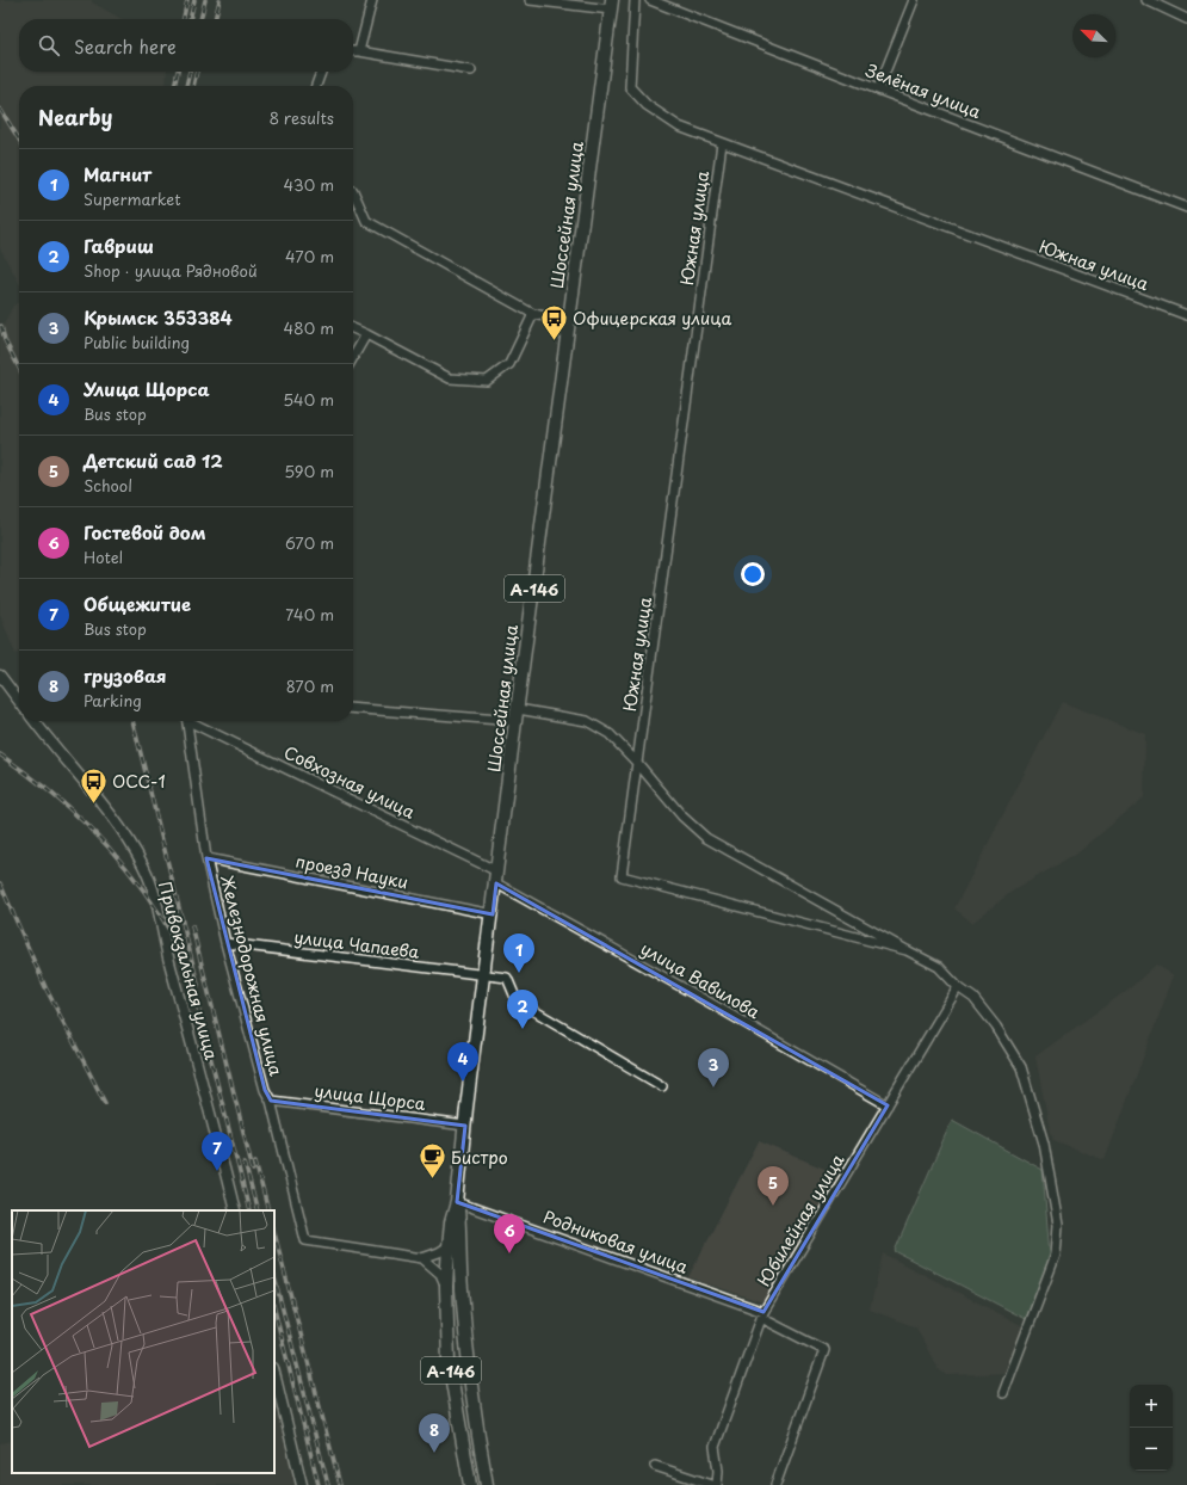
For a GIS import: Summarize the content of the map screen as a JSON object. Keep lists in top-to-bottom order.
{
  "streets": {
    "highway": ["Шоссейная улица", "А-146"],
    "main road": ["Привокзальная улица"],
    "street": [
      "Зелёная улица",
      "Южная улица",
      "Совхозная улица",
      "проезд Науки",
      "улица Чапаева",
      "Железнодорожная улица",
      "улица Вавилова",
      "улица Щорса",
      "Юбилейная улица",
      "Родниковая улица"
    ]
  },
  "crossings": [
    ["Шоссейная улица", "А-146"],
    ["Шоссейная улица", "Совхозная улица"],
    ["Шоссейная улица", "проезд Науки"],
    ["Шоссейная улица", "улица Чапаева"],
    ["Шоссейная улица", "улица Вавилова"],
    ["Шоссейная улица", "улица Щорса"],
    ["Шоссейная улица", "Родниковая улица"],
    ["А-146", "Родниковая улица"],
    ["Совхозная улица", "улица Вавилова"],
    ["проезд Науки", "Железнодорожная улица"],
    ["улица Чапаева", "Железнодорожная улица"],
    ["Железнодорожная улица", "улица Щорса"],
    ["улица Вавилова", "Юбилейная улица"],
    ["Юбилейная улица", "Родниковая улица"]
  ],
  "places": {
    "bus stop": ["Офицерская улица", "ОСС-1"],
    "cafe": ["Бистро"]
  },
  "north": "top left",
  "page": {
    "search": "Search here",
    "heading": ["Nearby", "8 results"],
    "list": [
      {
        "mark": "1",
        "name": "Магнит",
        "note": "Supermarket",
        "value": "430 m"
      },
      {
        "mark": "2",
        "name": "Гавриш",
        "note": "Shop · улица Рядновой",
        "value": "470 m"
      },
      {
        "mark": "3",
        "name": "Крымск 353384",
        "note": "Public building",
        "value": "480 m"
      },
      {
        "mark": "4",
        "name": "Улица Щорса",
        "note": "Bus stop",
        "value": "540 m"
      },
      {
        "mark": "5",
        "name": "Детский сад 12",
        "note": "School",
        "value": "590 m"
      },
      {
        "mark": "6",
        "name": "Гостевой дом",
        "note": "Hotel",
        "value": "670 m"
      },
      {
        "mark": "7",
        "name": "Общежитие",
        "note": "Bus stop",
        "value": "740 m"
      },
      {
        "mark": "8",
        "name": "грузовая",
        "note": "Parking",
        "value": "870 m"
      }
    ],
    "pins": [
      "1",
      "2",
      "4",
      "3",
      "7",
      "5",
      "6",
      "8"
    ],
    "map_buttons": ["+", "−"]
  }
}
